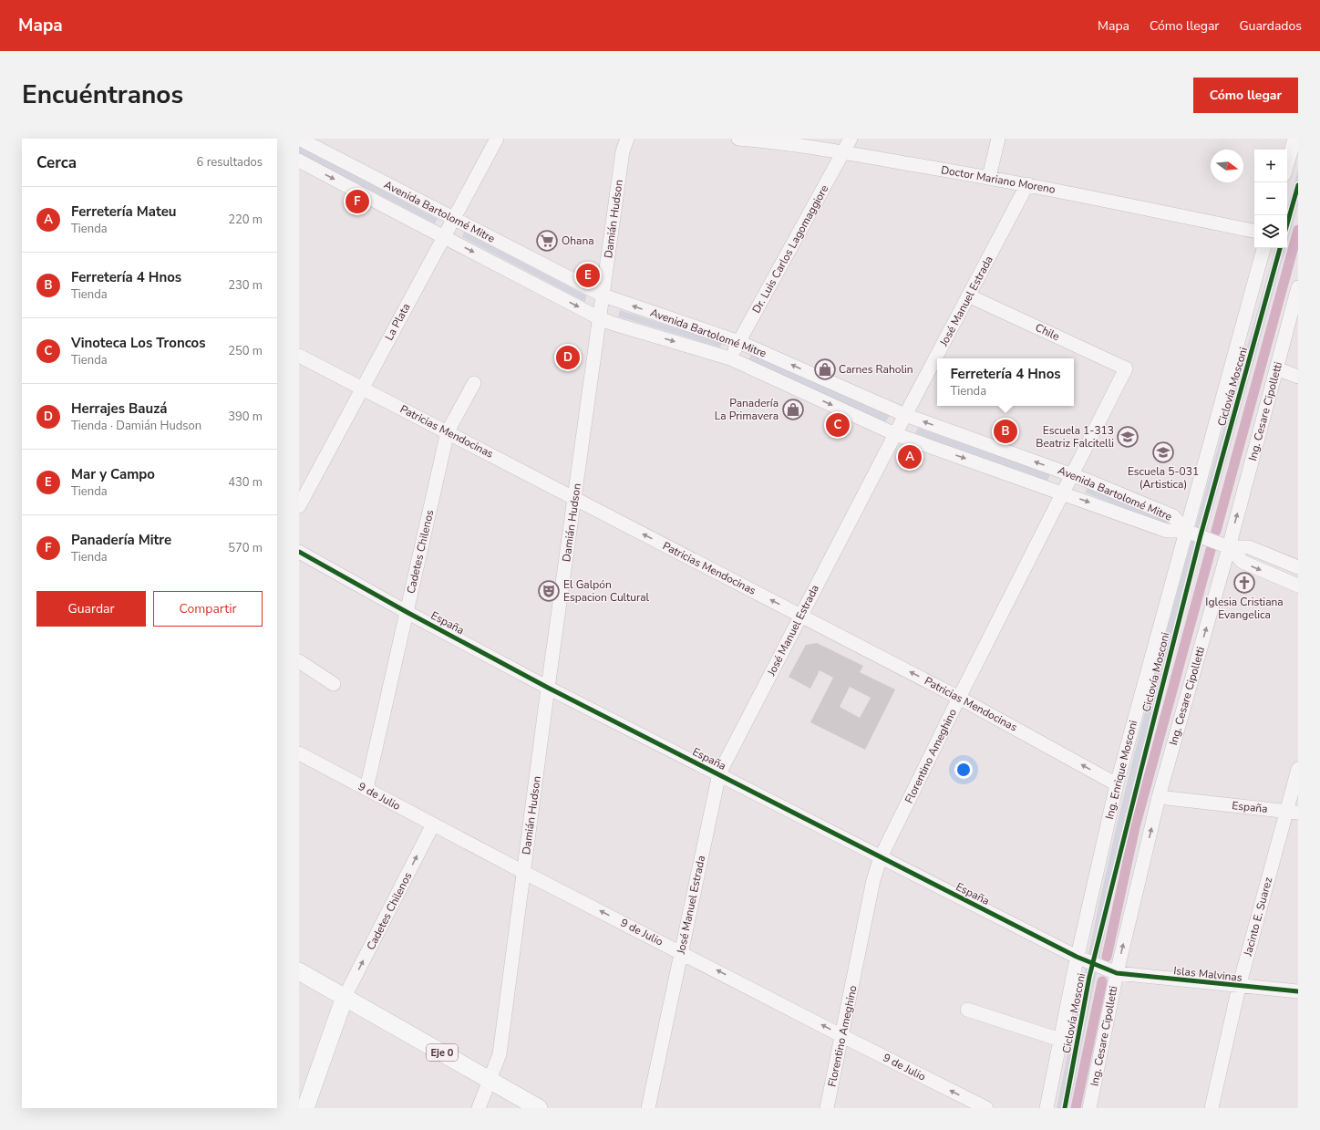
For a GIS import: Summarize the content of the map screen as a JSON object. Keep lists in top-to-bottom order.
{
  "streets": {
    "main road": ["Eje 0"],
    "street": [
      "Doctor Mariano Moreno",
      "Avenida Bartolomé Mitre",
      "Damián Hudson",
      "Dr. Luis Carlos Lagomaggiore",
      "José Manuel Estrada",
      "La Plata",
      "Chile",
      "Ing. Cesare Cipolletti",
      "Patricias Mendocinas",
      "Cadetes Chilenos",
      "España",
      "Florentino Ameghino",
      "Ing. Enrique Mosconi",
      "9 de Julio",
      "Jacinto E. Suarez",
      "Islas Malvinas"
    ],
    "cycle path": ["Ciclovía Mosconi"]
  },
  "crossings": [
    ["Doctor Mariano Moreno", "Dr. Luis Carlos Lagomaggiore"],
    ["Doctor Mariano Moreno", "José Manuel Estrada"],
    ["Avenida Bartolomé Mitre", "Damián Hudson"],
    ["Avenida Bartolomé Mitre", "Dr. Luis Carlos Lagomaggiore"],
    ["Avenida Bartolomé Mitre", "José Manuel Estrada"],
    ["Avenida Bartolomé Mitre", "La Plata"],
    ["Avenida Bartolomé Mitre", "Ing. Cesare Cipolletti"],
    ["Avenida Bartolomé Mitre", "Florentino Ameghino"],
    ["Avenida Bartolomé Mitre", "Ing. Enrique Mosconi"],
    ["Damián Hudson", "Patricias Mendocinas"],
    ["Damián Hudson", "España"],
    ["Damián Hudson", "9 de Julio"],
    ["Damián Hudson", "Eje 0"],
    ["José Manuel Estrada", "Chile"],
    ["José Manuel Estrada", "Patricias Mendocinas"],
    ["José Manuel Estrada", "España"],
    ["José Manuel Estrada", "9 de Julio"],
    ["La Plata", "Patricias Mendocinas"],
    ["Chile", "Florentino Ameghino"],
    ["Ing. Cesare Cipolletti", "España"],
    ["Ing. Cesare Cipolletti", "Islas Malvinas"],
    ["Patricias Mendocinas", "Cadetes Chilenos"],
    ["Patricias Mendocinas", "Florentino Ameghino"],
    ["Patricias Mendocinas", "Ing. Enrique Mosconi"],
    ["Cadetes Chilenos", "España"],
    ["Cadetes Chilenos", "9 de Julio"],
    ["Cadetes Chilenos", "Eje 0"],
    ["España", "Florentino Ameghino"],
    ["España", "Ing. Enrique Mosconi"],
    ["España", "Jacinto E. Suarez"],
    ["España", "Islas Malvinas"],
    ["Florentino Ameghino", "9 de Julio"],
    ["Jacinto E. Suarez", "Islas Malvinas"]
  ],
  "one_way": ["Ing. Cesare Cipolletti", "Patricias Mendocinas", "9 de Julio"],
  "places": {
    "supermarket": ["Ohana"],
    "shop": ["Carnes Raholin", "Panadería La Primavera"],
    "school or university": ["Escuela 1-313 Beatriz Falcitelli", "Escuela 5-031 (Artistica)"],
    "church": ["Iglesia Cristiana Evangelica"],
    "theatre": ["El Galpón Espacion Cultural"]
  },
  "north": "right",
  "page": {
    "header": "Mapa",
    "nav": ["Mapa", "Cómo llegar", "Guardados"],
    "title": "Encuéntranos",
    "buttons": [
      "Cómo llegar",
      ["Guardar", "Compartir"]
    ],
    "heading": ["Cerca", "6 resultados"],
    "map_buttons": ["+", "−"],
    "list": [
      {
        "mark": "A",
        "name": "Ferretería Mateu",
        "note": "Tienda",
        "value": "220 m"
      },
      {
        "mark": "B",
        "name": "Ferretería 4 Hnos",
        "note": "Tienda",
        "value": "230 m"
      },
      {
        "mark": "C",
        "name": "Vinoteca Los Troncos",
        "note": "Tienda",
        "value": "250 m"
      },
      {
        "mark": "D",
        "name": "Herrajes Bauzá",
        "note": "Tienda · Damián Hudson",
        "value": "390 m"
      },
      {
        "mark": "E",
        "name": "Mar y Campo",
        "note": "Tienda",
        "value": "430 m"
      },
      {
        "mark": "F",
        "name": "Panadería Mitre",
        "note": "Tienda",
        "value": "570 m"
      }
    ],
    "pins": [
      "F",
      "E",
      "D",
      "C",
      "B",
      "A"
    ],
    "popup": ["Ferretería 4 Hnos", "Tienda"]
  }
}
